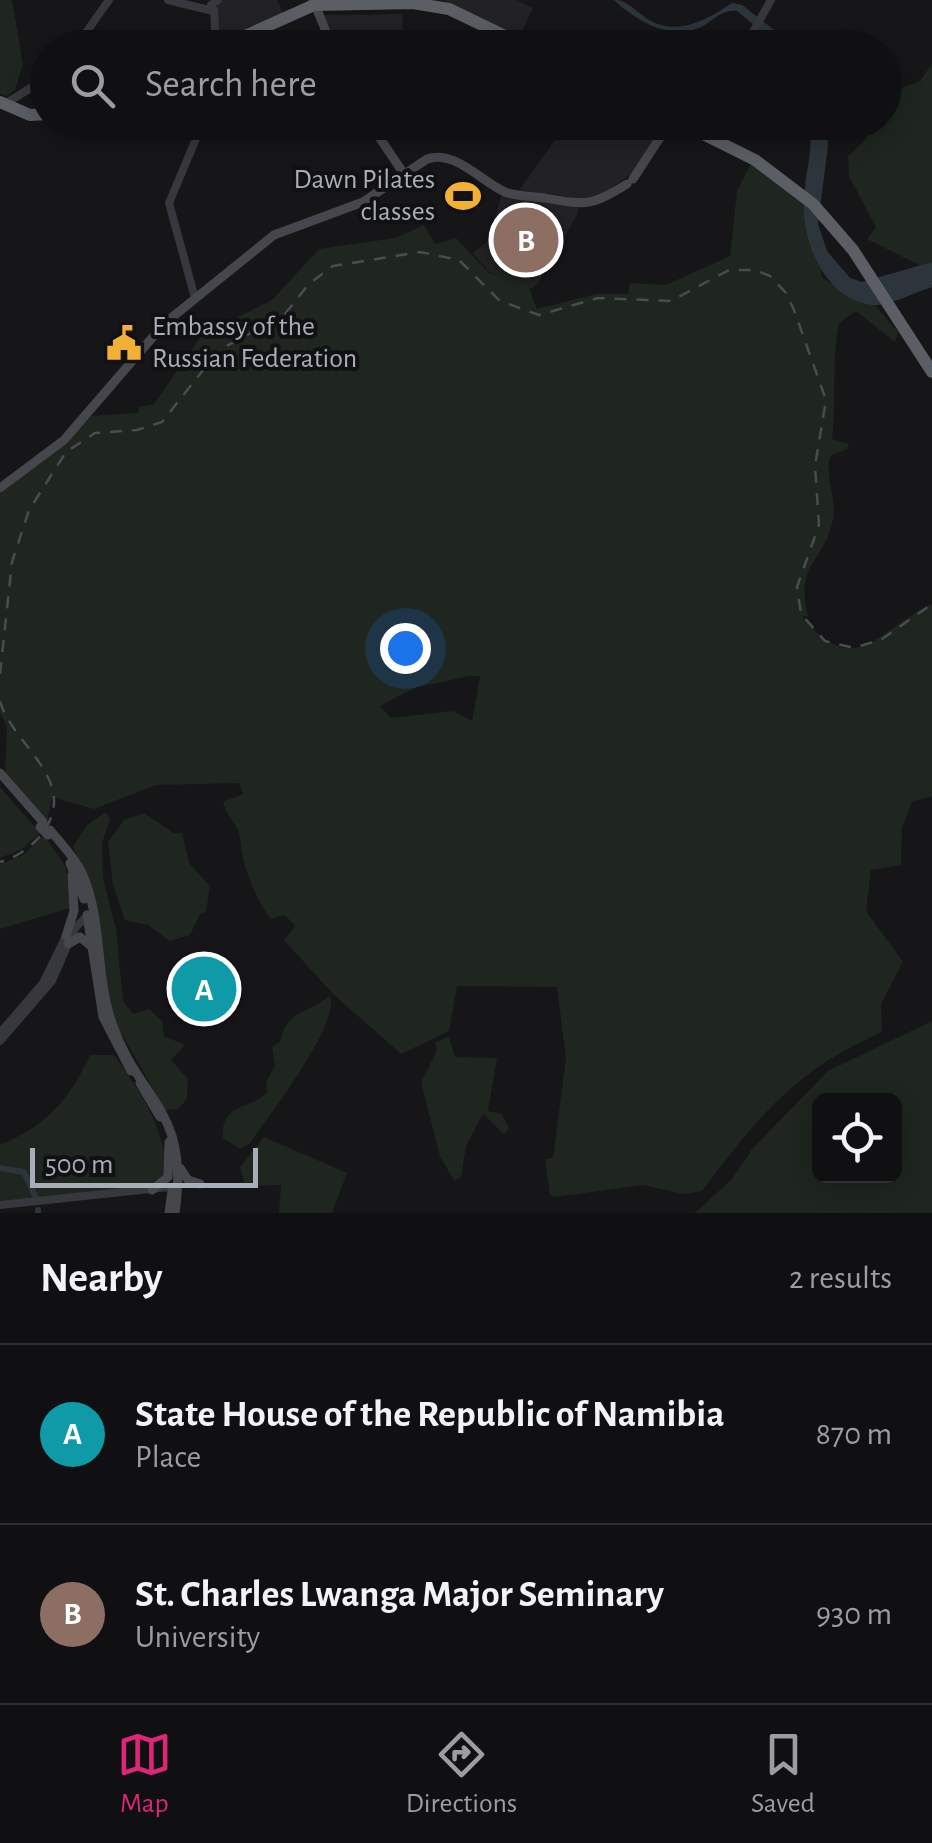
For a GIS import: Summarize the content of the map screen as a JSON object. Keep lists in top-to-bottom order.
{
  "places": {
    "sports": ["Dawn Pilates classes"],
    "public building": ["Embassy of the Russian Federation"]
  },
  "scale_bar": "500 m",
  "page": {
    "search": "Search here",
    "pins": ["B", "A"],
    "scale": "500 m",
    "heading": ["Nearby", "2 results"],
    "list": [
      {
        "mark": "A",
        "name": "State House of the Republic of Namibia",
        "note": "Place",
        "value": "870 m"
      },
      {
        "mark": "B",
        "name": "St. Charles Lwanga Major Seminary",
        "note": "University",
        "value": "930 m"
      }
    ],
    "nav": ["Map", "Directions", "Saved"]
  }
}
